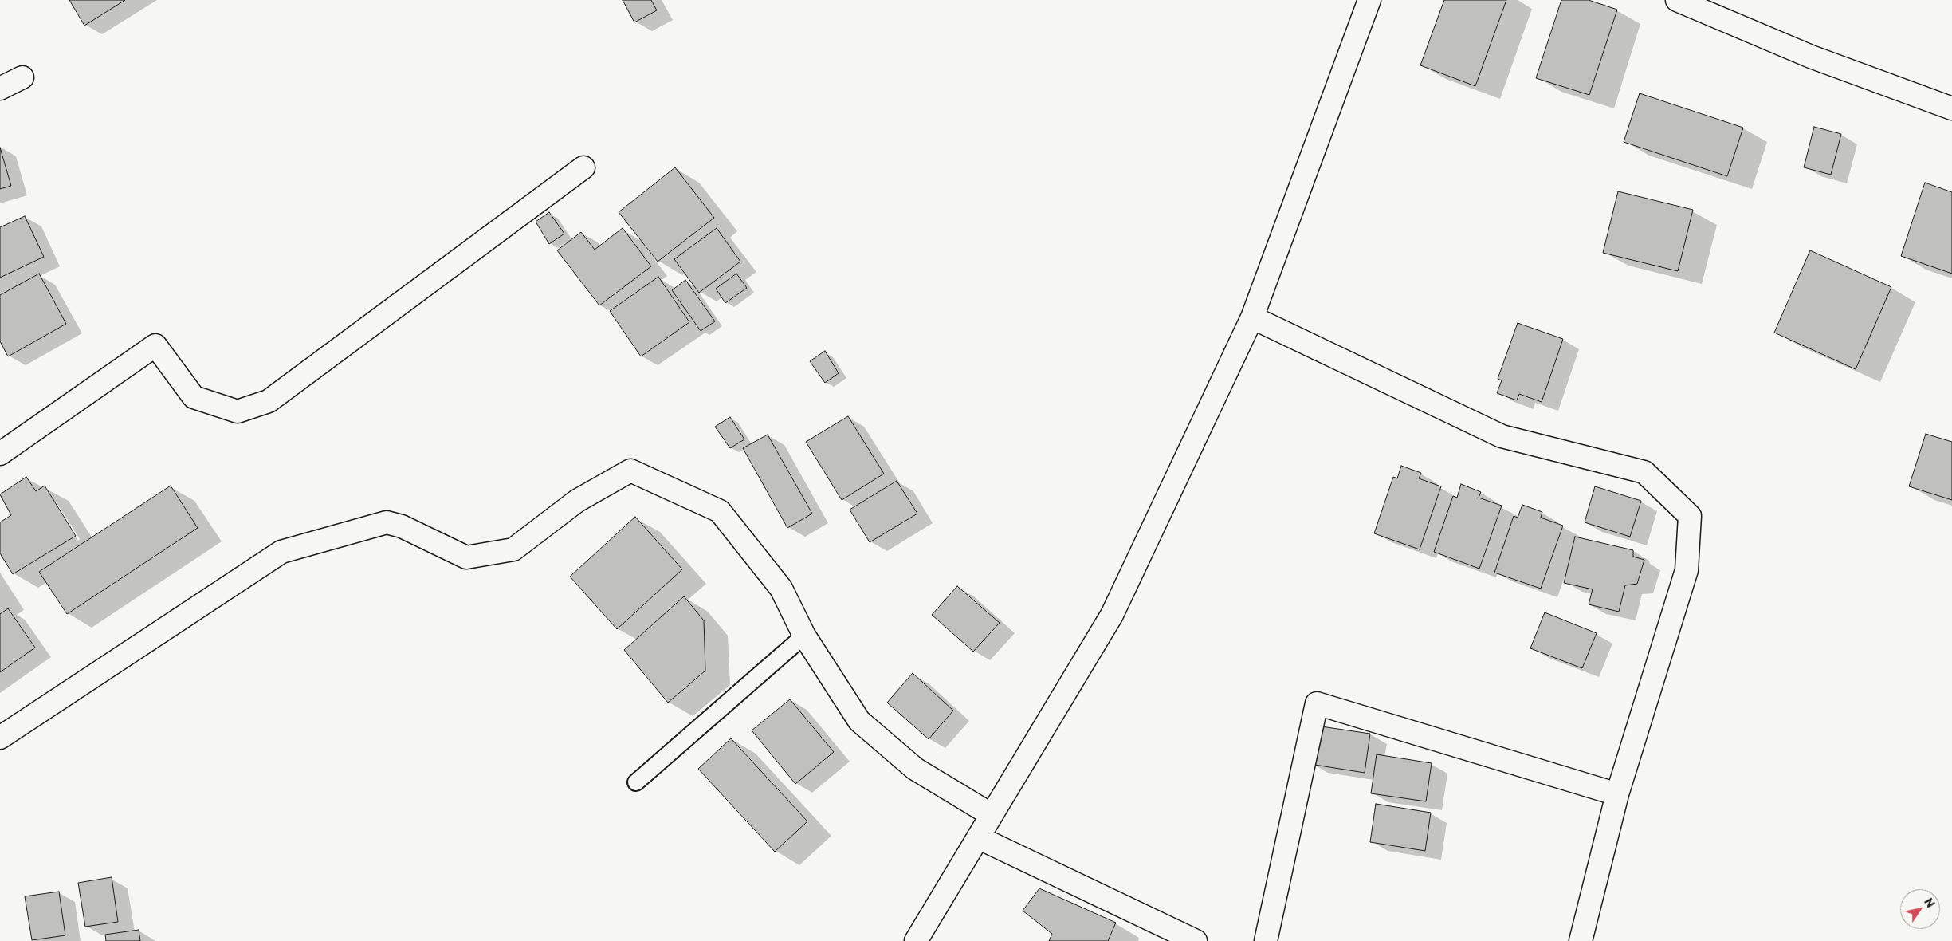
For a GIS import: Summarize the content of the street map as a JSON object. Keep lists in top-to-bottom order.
{
  "north": "top right"
}
